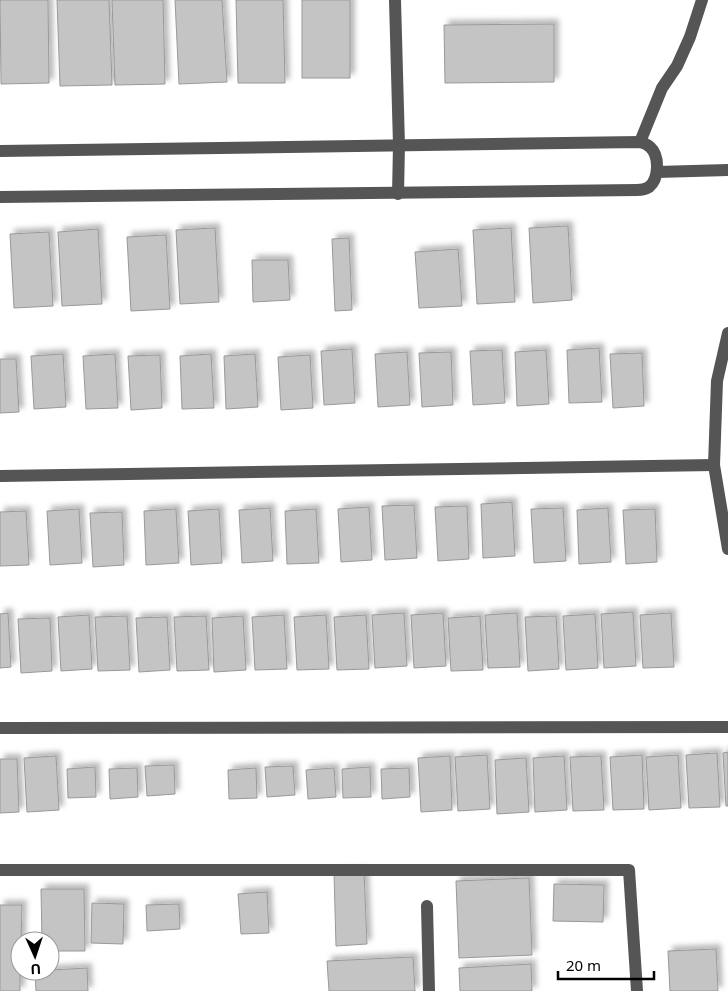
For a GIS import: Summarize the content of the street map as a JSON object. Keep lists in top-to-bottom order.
{
  "scale_bar": "20 m",
  "north": "bottom"
}
